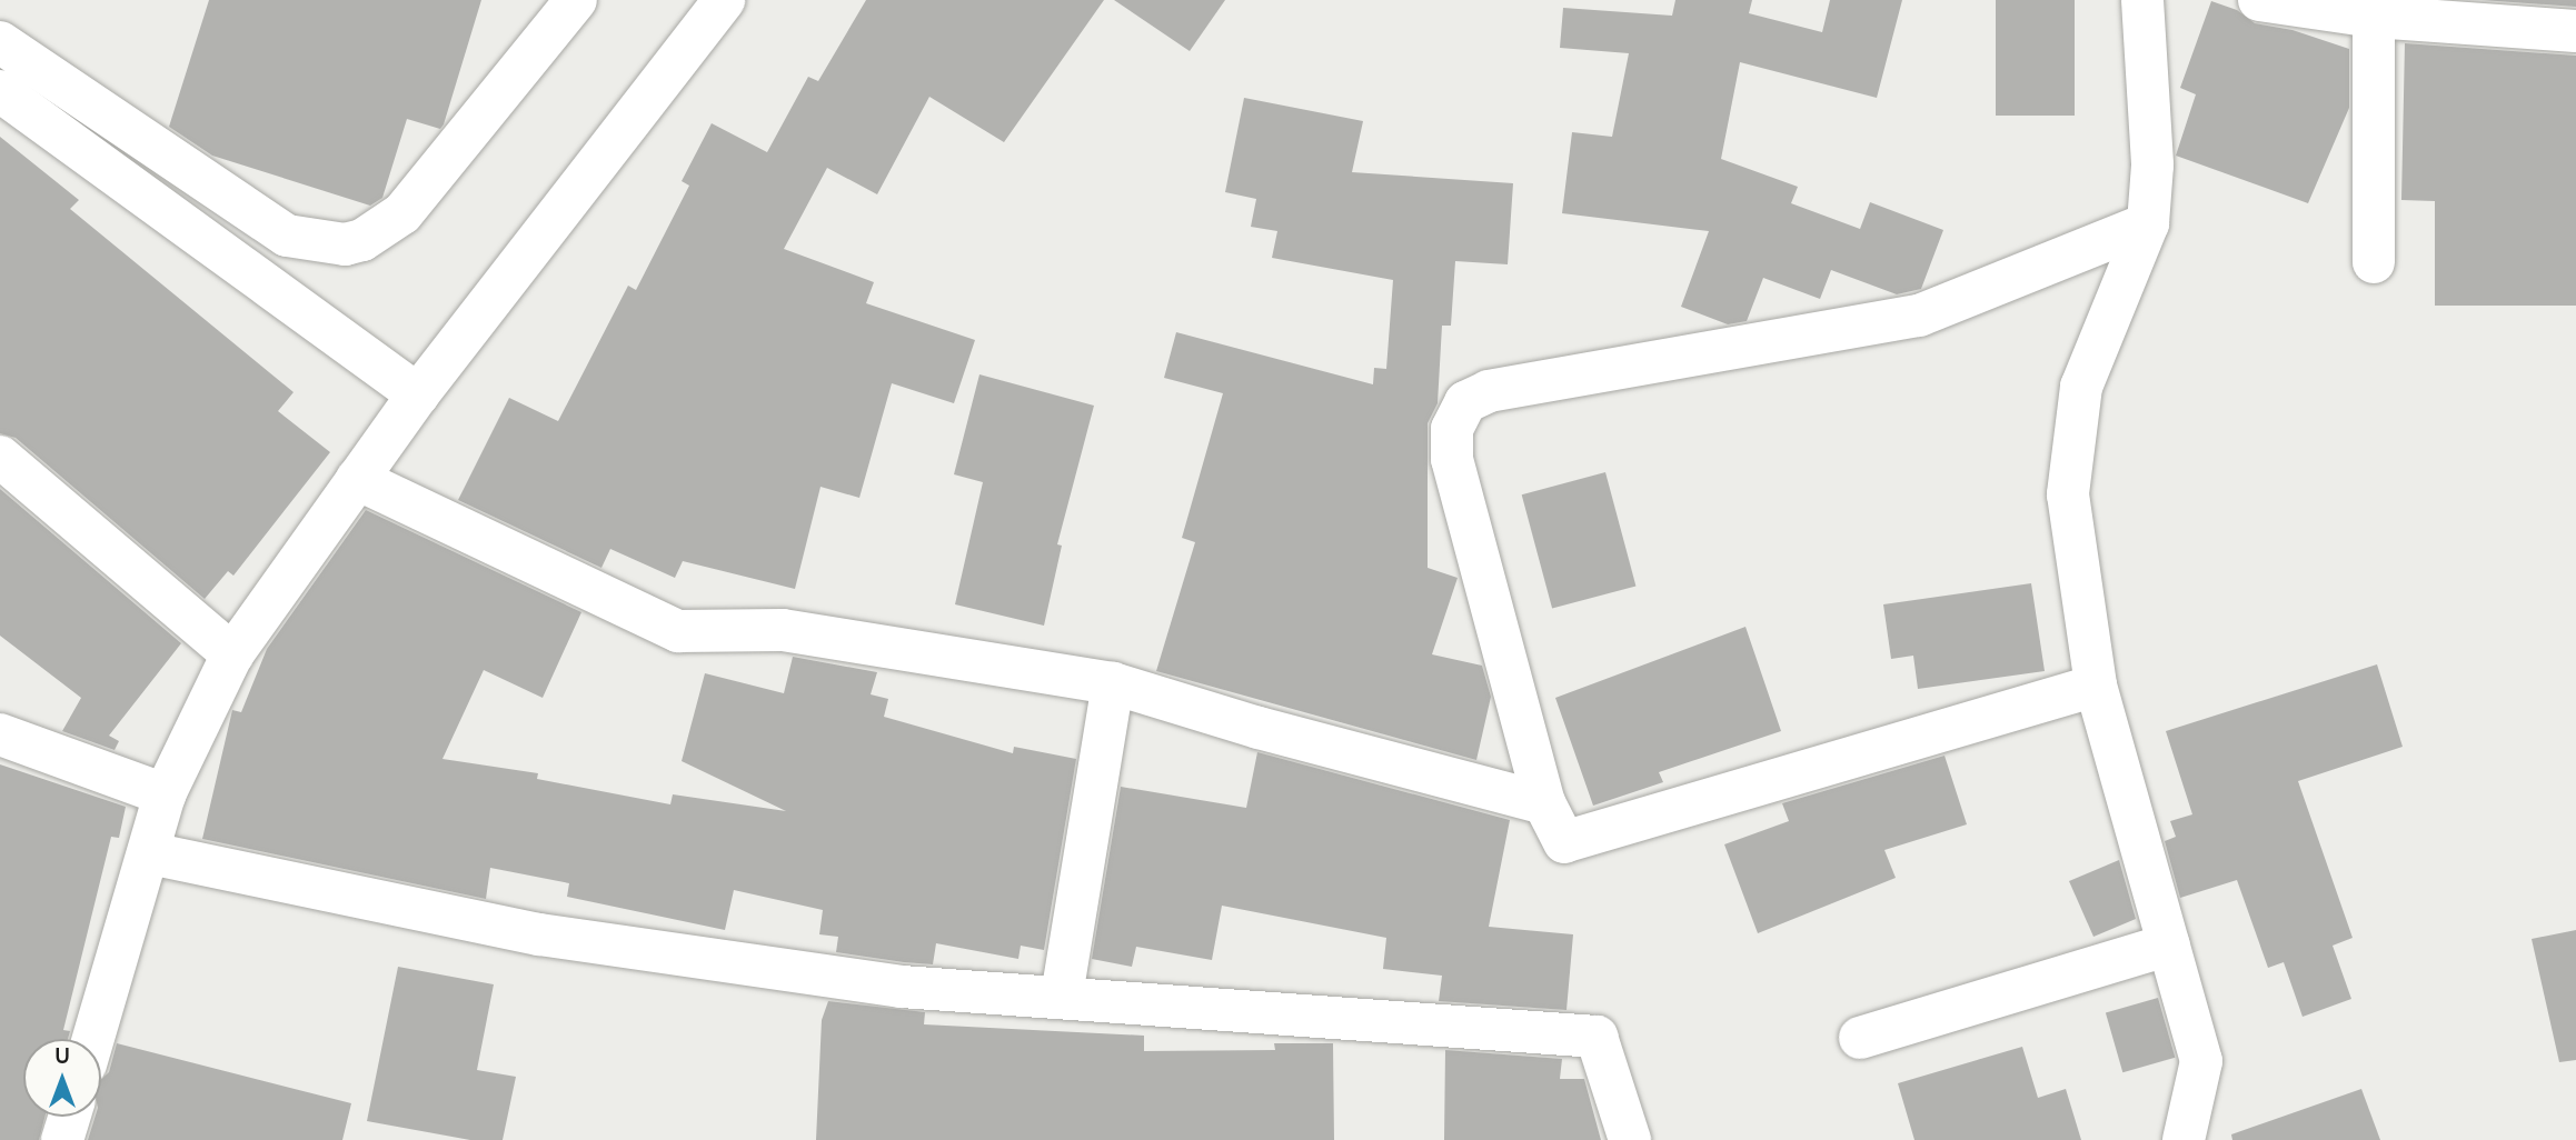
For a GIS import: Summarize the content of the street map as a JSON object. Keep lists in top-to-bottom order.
{
  "north": "top"
}
